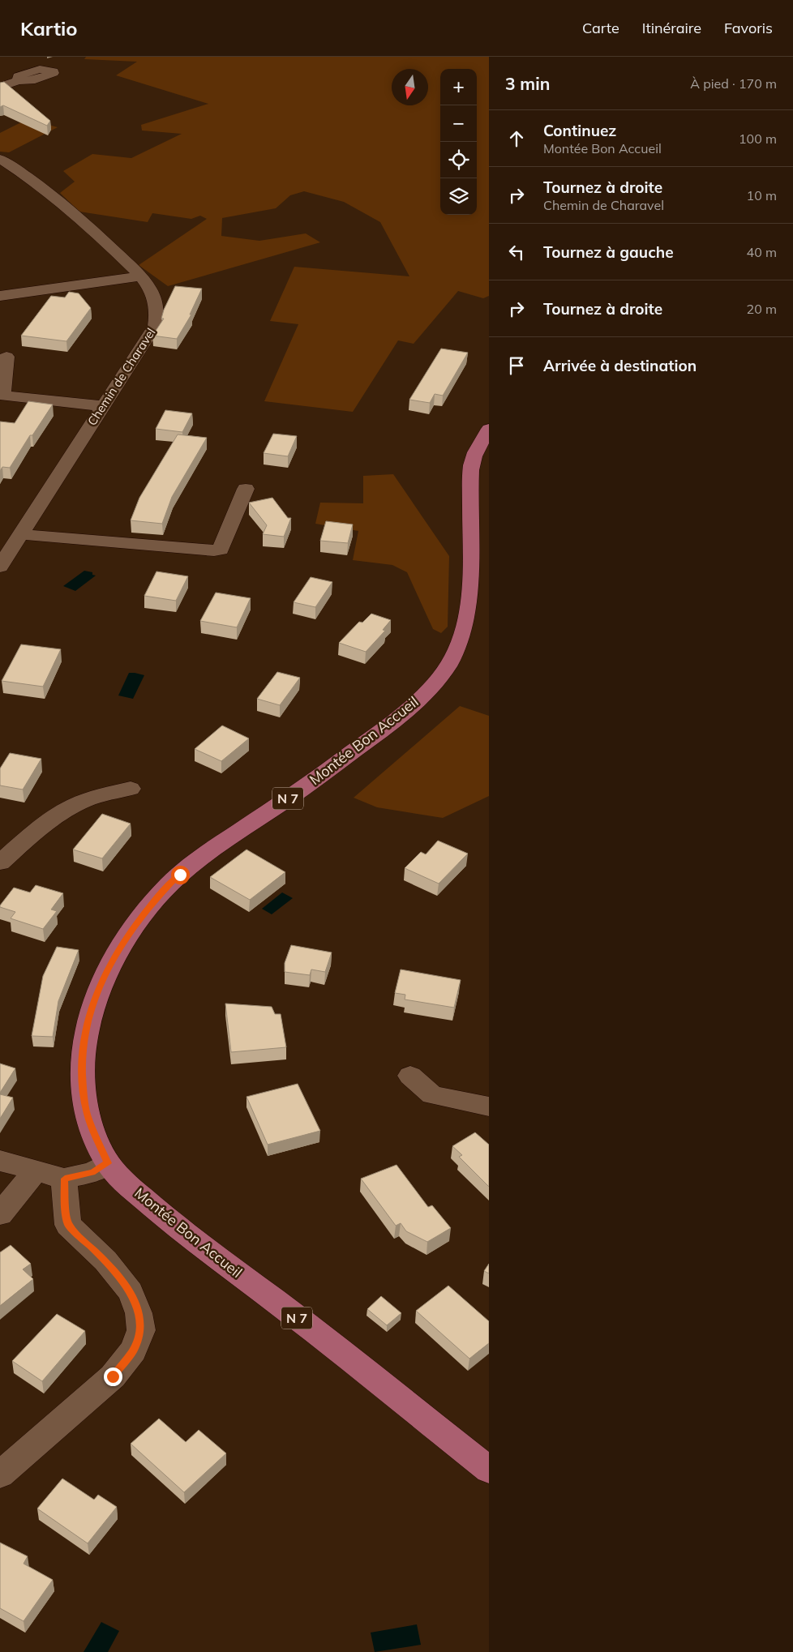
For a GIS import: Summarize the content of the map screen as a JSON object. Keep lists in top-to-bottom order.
{
  "streets": {
    "main road": ["Montée Bon Accueil", "N 7"],
    "street": ["Chemin de Charavel"]
  },
  "north": "bottom",
  "page": {
    "header": "Kartio",
    "nav": ["Carte", "Itinéraire", "Favoris"],
    "heading": ["3 min", "À pied · 170 m"],
    "map_buttons": ["+", "−"],
    "list": [
      ["Continuez", "Montée Bon Accueil", "100 m"],
      ["Tournez à droite", "Chemin de Charavel", "10 m"],
      ["Tournez à gauche", "40 m"],
      ["Tournez à droite", "20 m"],
      "Arrivée à destination"
    ]
  }
}
